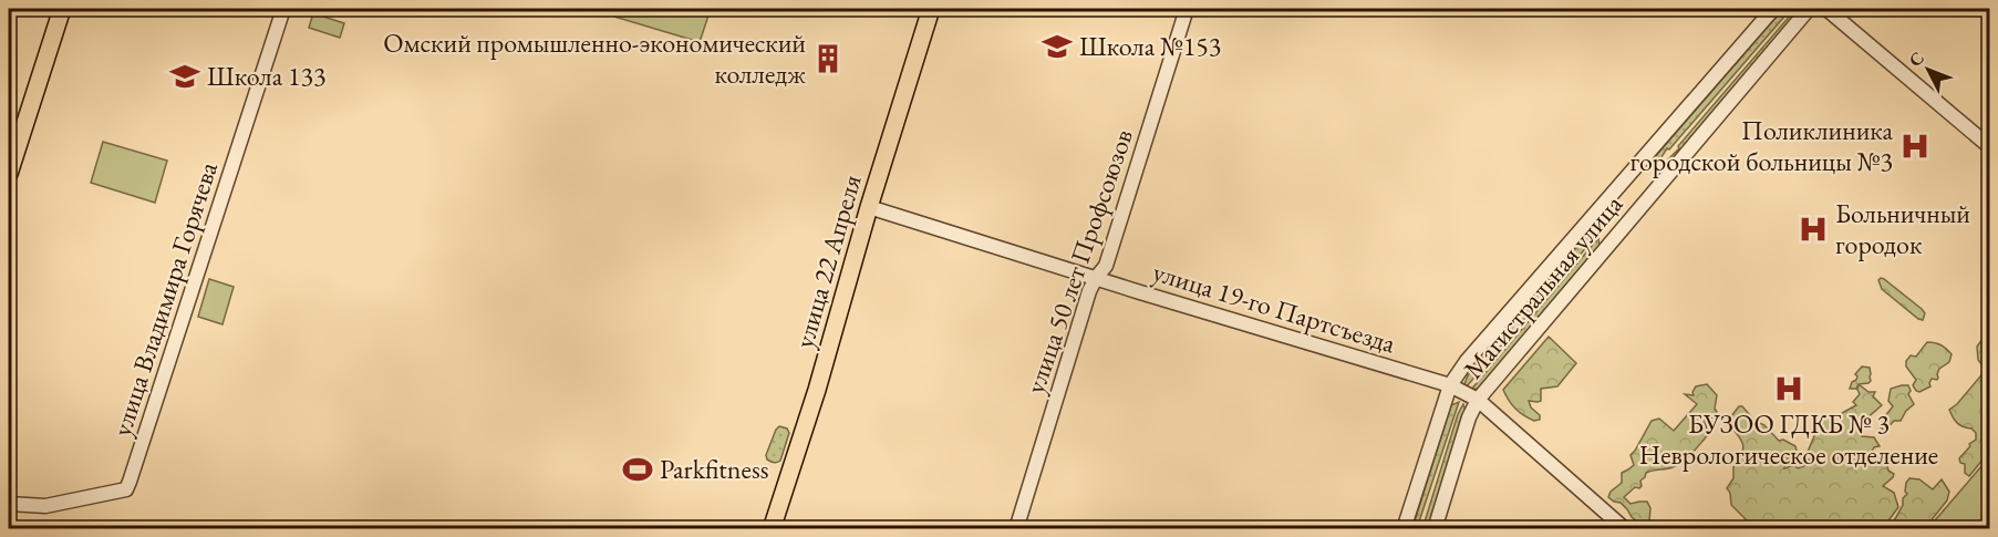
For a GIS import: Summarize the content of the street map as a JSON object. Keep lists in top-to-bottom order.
{
  "streets": {
    "main road": ["улица 22 Апреля"],
    "street": [
      "улица 50 лет Профсоюзов",
      "Магистральная улица",
      "улица Владимира Горячева",
      "улица 19-го Партсъезда"
    ]
  },
  "crossings": [
    ["улица 22 Апреля", "улица 19-го Партсъезда"],
    ["улица 50 лет Профсоюзов", "улица 19-го Партсъезда"],
    ["Магистральная улица", "улица 19-го Партсъезда"]
  ],
  "places": {
    "school or university": ["Школа №153", "Школа 133"],
    "building": ["Омский промышленно-экономический колледж"],
    "hospital": ["Поликлиника городской больницы №3", "Больничный городок", "БУЗОО ГДКБ № 3 Неврологическое отделение"],
    "sports": ["Parkfitness"]
  },
  "north": "top left"
}
